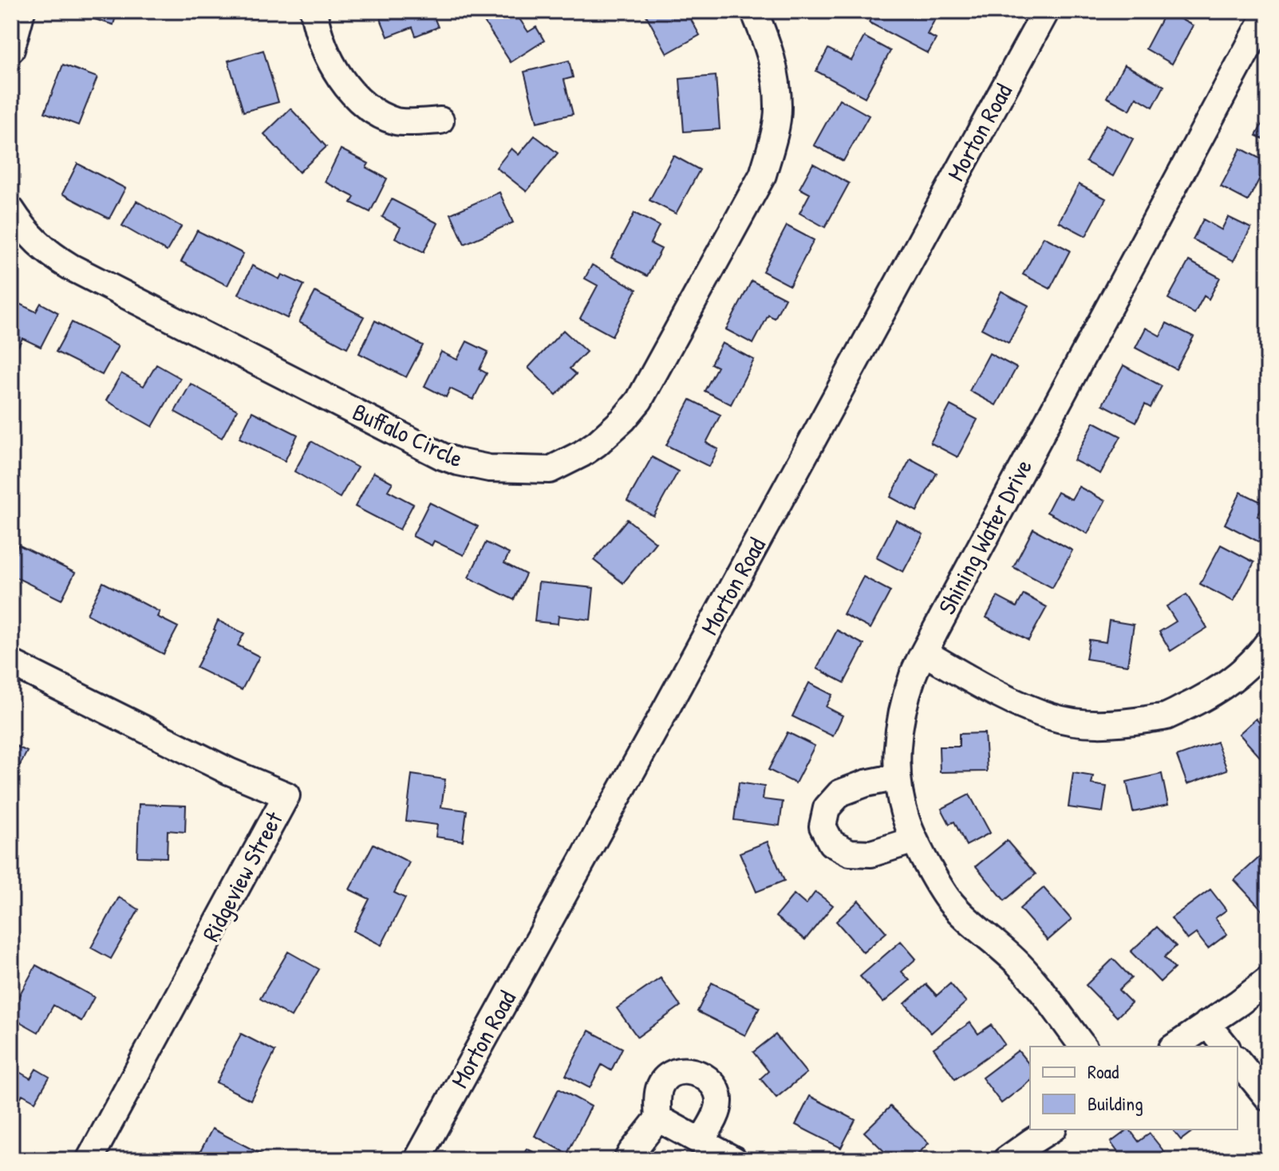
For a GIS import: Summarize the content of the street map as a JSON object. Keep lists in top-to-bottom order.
{
  "streets": {
    "street": [
      "Morton Road",
      "Buffalo Circle",
      "Shining Water Drive",
      "Ridgeview Street"
    ]
  },
  "legend": ["Road", "Building"]
}
